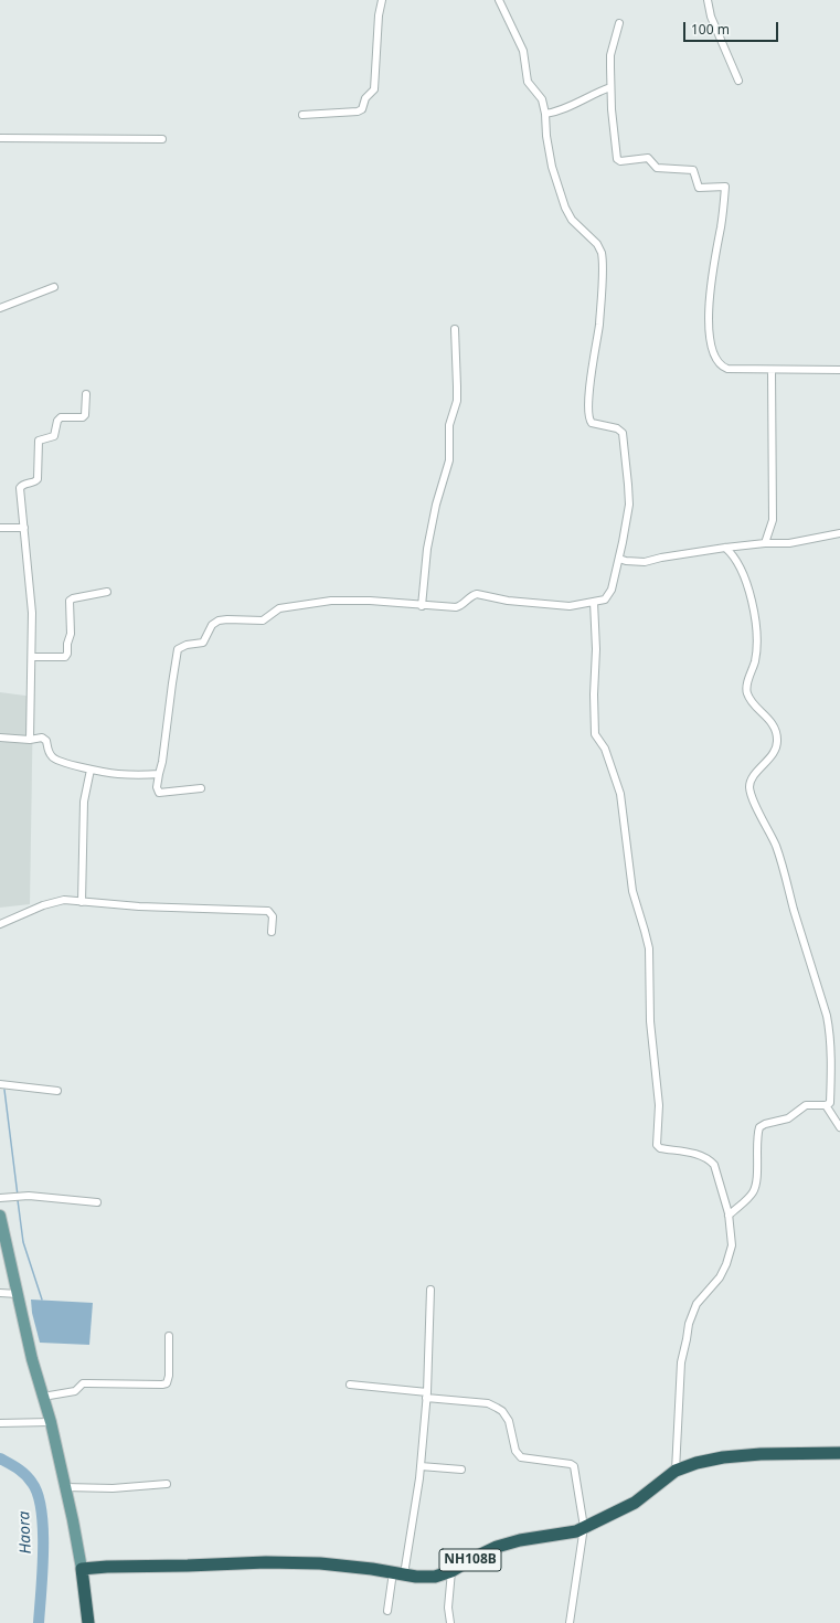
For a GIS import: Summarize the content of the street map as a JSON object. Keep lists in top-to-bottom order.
{
  "streets": {
    "highway": ["NH108B"]
  },
  "water": ["Haora"],
  "scale_bar": "100 m"
}
